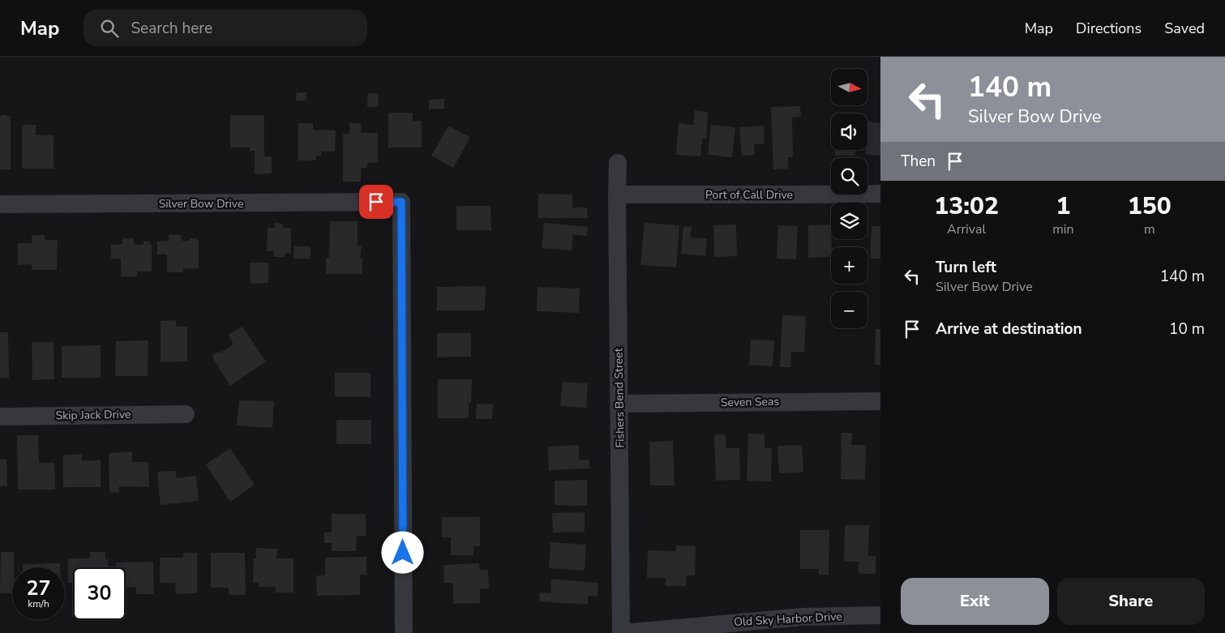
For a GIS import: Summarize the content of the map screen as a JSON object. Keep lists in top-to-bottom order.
{
  "streets": {
    "street": [
      "Port of Call Drive",
      "Silver Bow Drive",
      "Fishers Bend Street",
      "Seven Seas",
      "Skip Jack Drive",
      "Old Sky Harbor Drive"
    ]
  },
  "crossings": [
    ["Port of Call Drive", "Fishers Bend Street"],
    ["Fishers Bend Street", "Seven Seas"],
    ["Fishers Bend Street", "Old Sky Harbor Drive"]
  ],
  "north": "right",
  "page": {
    "header": "Map",
    "search": "Search here",
    "nav": ["Map", "Directions", "Saved"],
    "turn": ["140 m", "Silver Bow Drive"],
    "map_buttons": ["+", "−"],
    "then": "Then",
    "eta": [
      "13:02",
      "Arrival",
      "1",
      "min",
      "150",
      "m"
    ],
    "list": [
      {
        "name": "Turn left",
        "note": "Silver Bow Drive",
        "value": "140 m"
      },
      {
        "name": "Arrive at destination",
        "value": "10 m"
      }
    ],
    "speed": "27 km/h",
    "limit": "30",
    "buttons": ["Exit", "Share"]
  }
}
